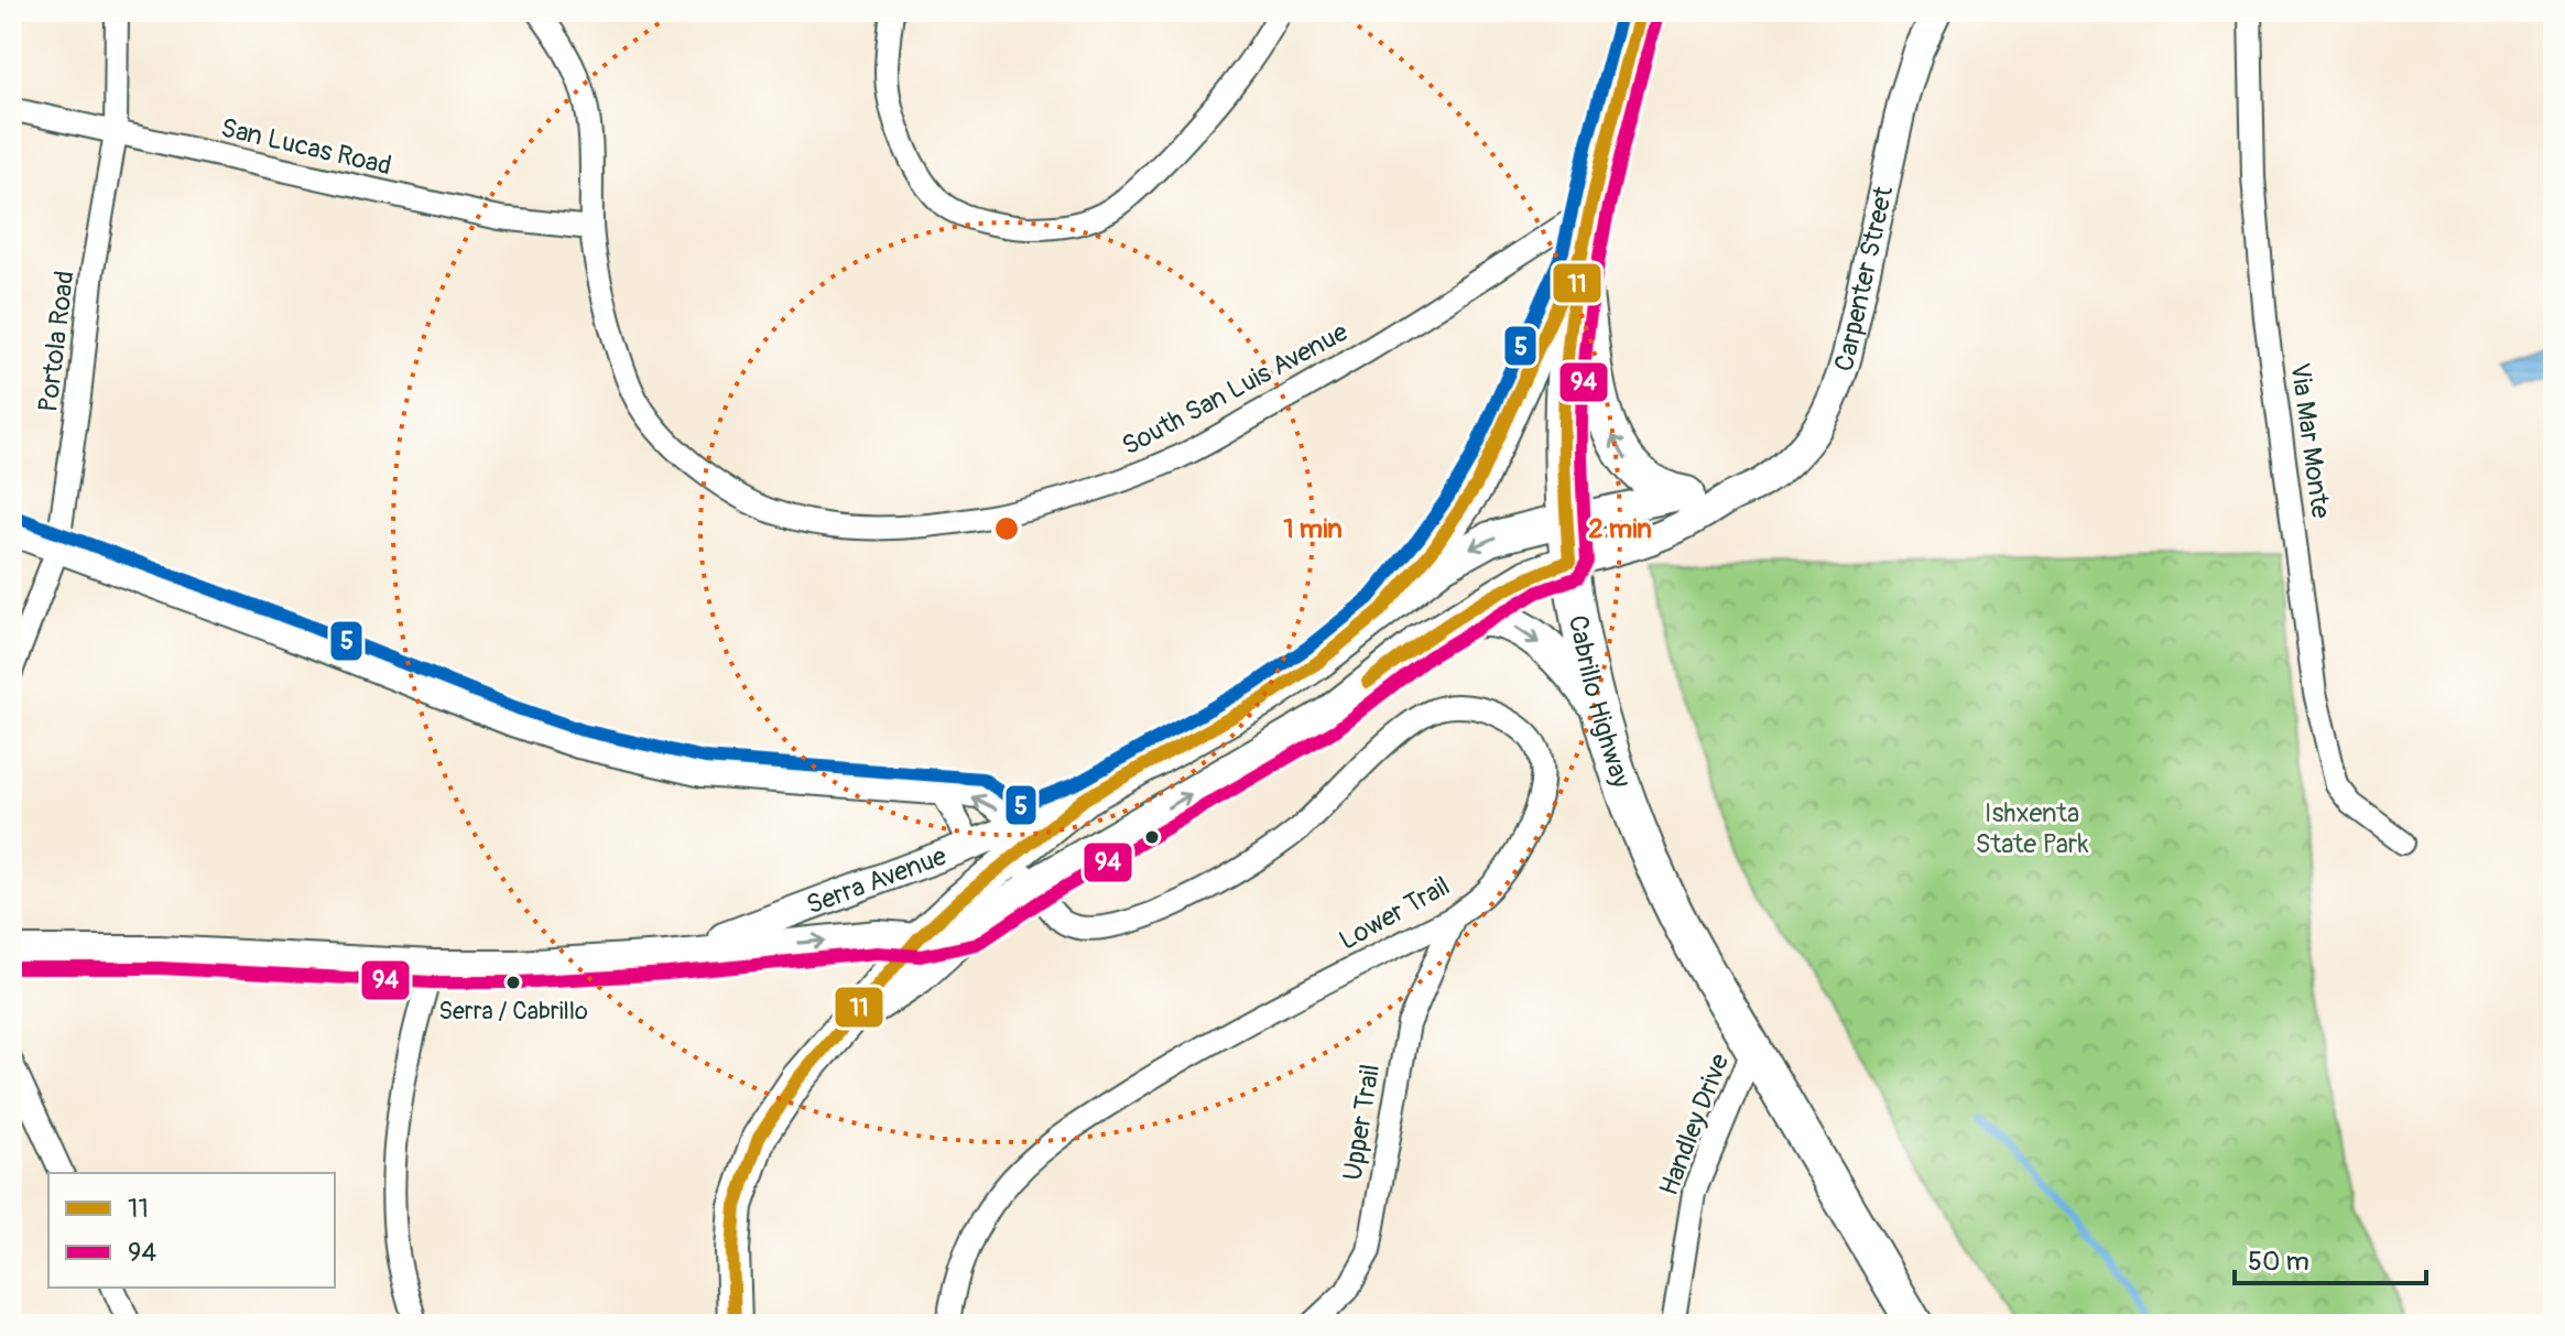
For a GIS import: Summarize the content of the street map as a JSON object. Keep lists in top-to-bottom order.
{
  "streets": {
    "main road": ["Carpenter Street", "Cabrillo Highway"],
    "street": [
      "San Lucas Road",
      "Portola Road",
      "South San Luis Avenue",
      "Via Mar Monte",
      "Serra Avenue",
      "Lower Trail",
      "Upper Trail",
      "Handley Drive"
    ]
  },
  "crossings": [
    ["San Lucas Road", "Portola Road"],
    ["San Lucas Road", "South San Luis Avenue"],
    ["Carpenter Street", "Cabrillo Highway"],
    ["Carpenter Street", "Serra Avenue"],
    ["Carpenter Street", "Lower Trail"],
    ["South San Luis Avenue", "Cabrillo Highway"],
    ["Cabrillo Highway", "Handley Drive"],
    ["Lower Trail", "Upper Trail"]
  ],
  "parks": ["Ishxenta State Park"],
  "places": ["Serra / Cabrillo"],
  "lines": ["transit line 11", "transit line 5", "transit line 94"],
  "legend": ["11", "94"],
  "scale_bar": "50 m",
  "rings": ["1 min", "2 min"]
}
